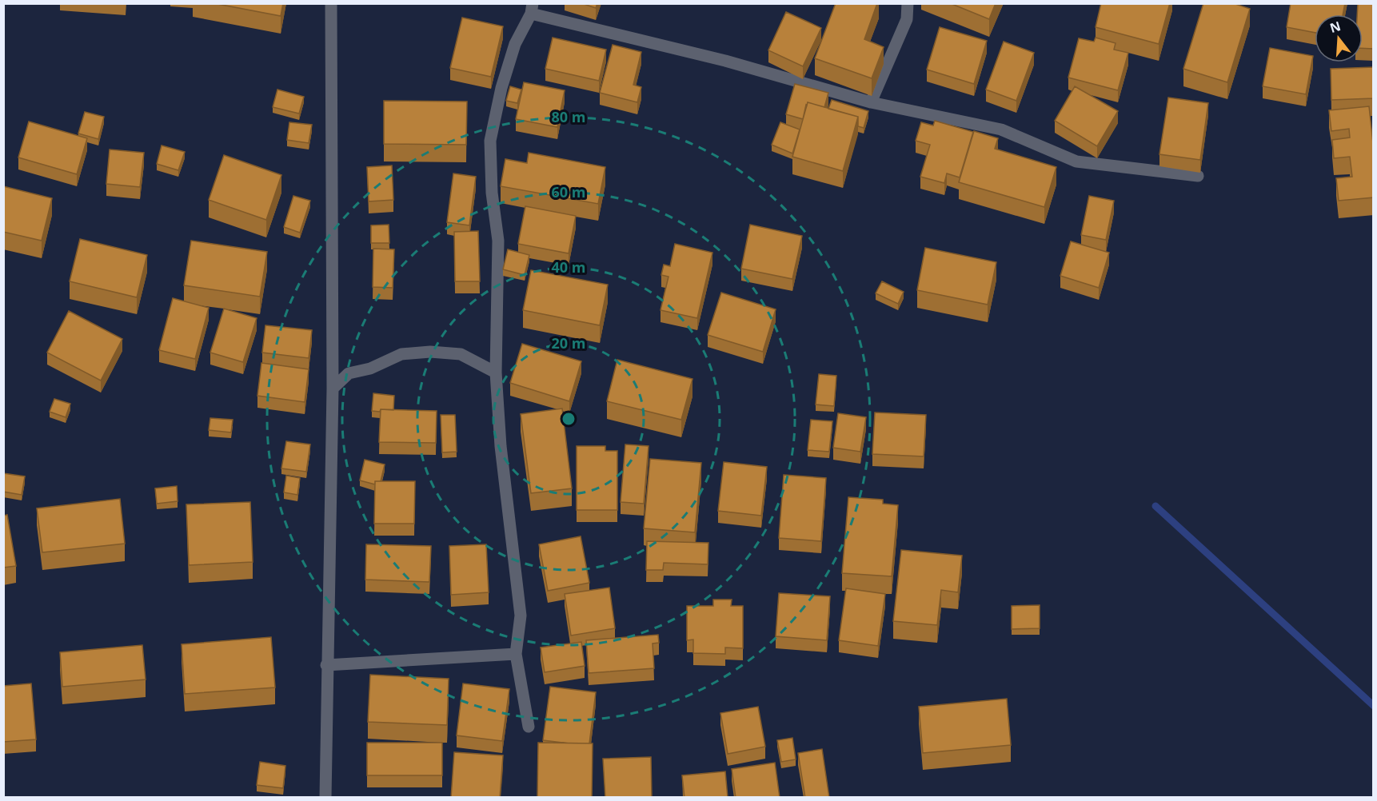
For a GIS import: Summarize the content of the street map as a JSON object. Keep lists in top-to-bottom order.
{
  "north": "top",
  "rings": [
    "80 m",
    "60 m",
    "40 m",
    "20 m"
  ]
}
